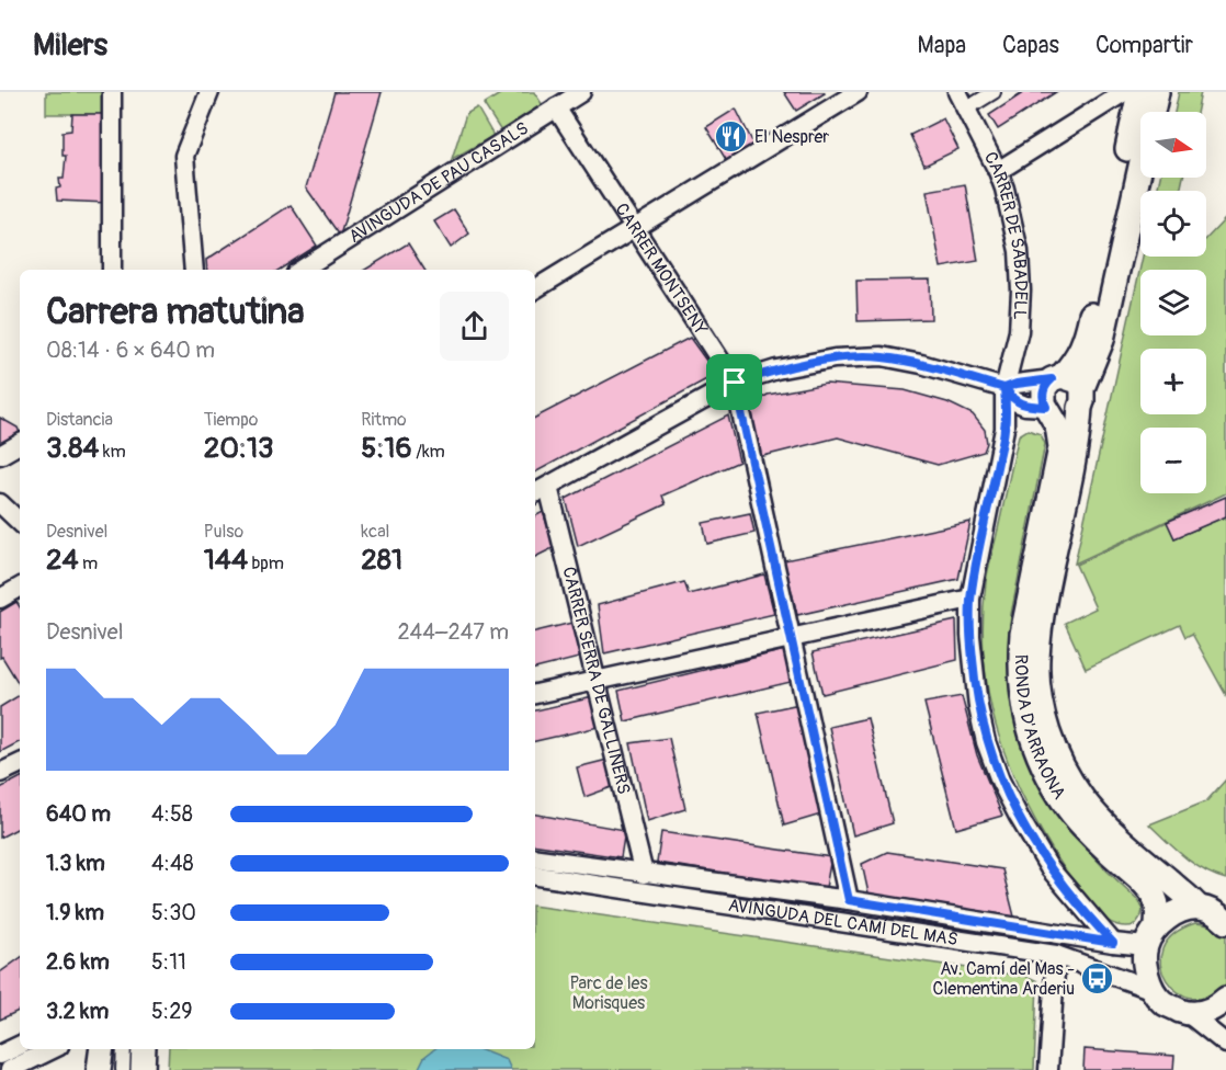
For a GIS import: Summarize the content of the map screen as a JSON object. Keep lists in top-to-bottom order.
{
  "streets": {
    "street": [
      "AVINGUDA DE PAU CASALS",
      "CARRER DE SABADELL",
      "CARRER MONTSENY",
      "CARRER SERRA DE GALLINERS",
      "RONDA D'ARRAONA",
      "AVINGUDA DEL CAMÍ DEL MAS"
    ]
  },
  "crossings": [
    ["AVINGUDA DE PAU CASALS", "CARRER MONTSENY"],
    ["CARRER DE SABADELL", "AVINGUDA DEL CAMÍ DEL MAS"],
    ["CARRER MONTSENY", "AVINGUDA DEL CAMÍ DEL MAS"],
    ["CARRER SERRA DE GALLINERS", "AVINGUDA DEL CAMÍ DEL MAS"],
    ["RONDA D'ARRAONA", "AVINGUDA DEL CAMÍ DEL MAS"]
  ],
  "parks": ["Parc de les Morisques"],
  "places": {
    "restaurant": ["El Nesprer"],
    "bus stop": ["Av. Camí del Mas - Clementina Arderiu"]
  },
  "north": "right",
  "page": {
    "header": "Milers",
    "nav": ["Mapa", "Capas", "Compartir"],
    "map_buttons": ["+", "−"],
    "heading": ["Carrera matutina", "08:14 · 6 × 640 m"],
    "stats": [
      ["Distancia", "3.84 km"],
      ["Tiempo", "20:13"],
      ["Ritmo", "5:16 /km"],
      ["Desnivel", "24 m"],
      ["Pulso", "144 bpm"],
      ["kcal", "281"]
    ],
    "chart": ["Desnivel", "244–247 m"],
    "list": [
      {
        "name": "640 m",
        "note": "4:58"
      },
      {
        "name": "1.3 km",
        "note": "4:48"
      },
      {
        "name": "1.9 km",
        "note": "5:30"
      },
      {
        "name": "2.6 km",
        "note": "5:11"
      },
      {
        "name": "3.2 km",
        "note": "5:29"
      }
    ]
  }
}
